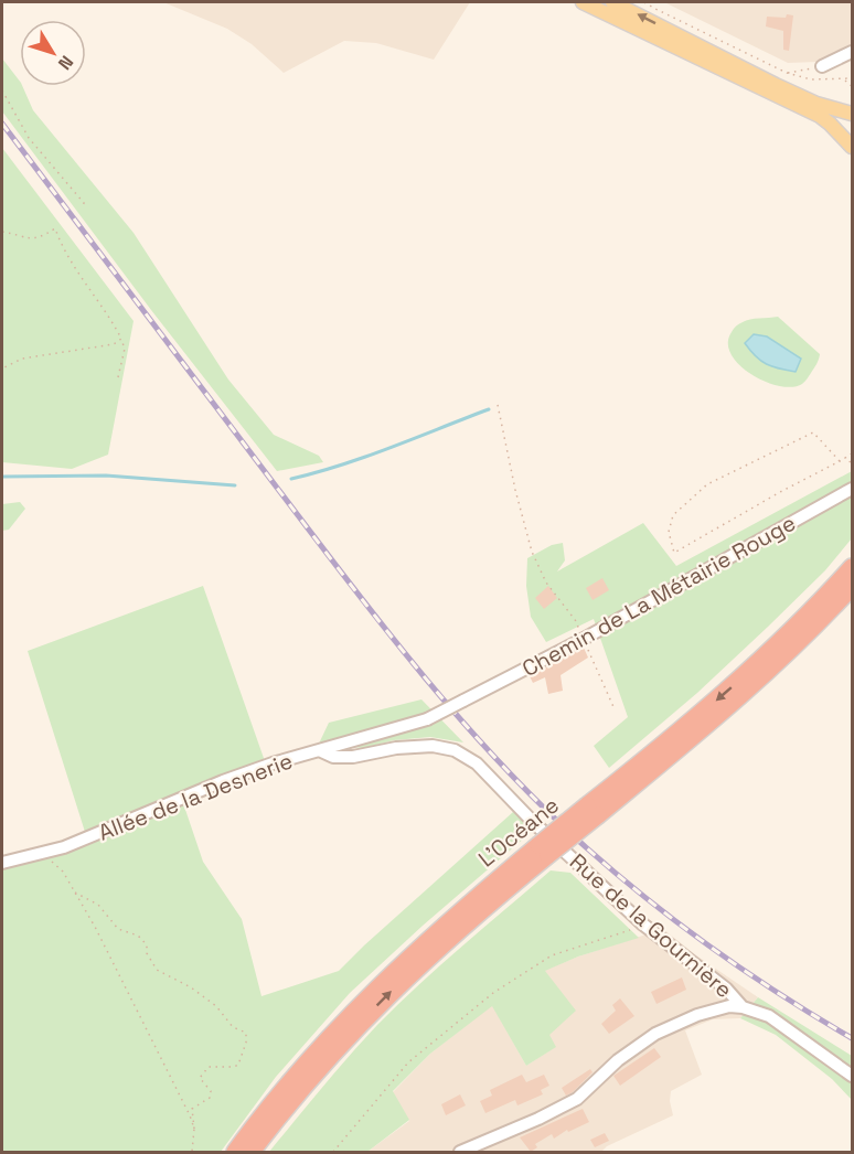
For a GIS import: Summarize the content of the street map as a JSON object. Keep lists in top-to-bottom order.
{
  "streets": {
    "highway": ["L’Océane"],
    "street": ["Chemin de La Métairie Rouge", "Allée de la Desnerie", "Rue de la Gournière"]
  },
  "crossings": [
    ["Chemin de La Métairie Rouge", "Allée de la Desnerie"],
    ["Allée de la Desnerie", "Rue de la Gournière"]
  ],
  "north": "bottom right"
}
